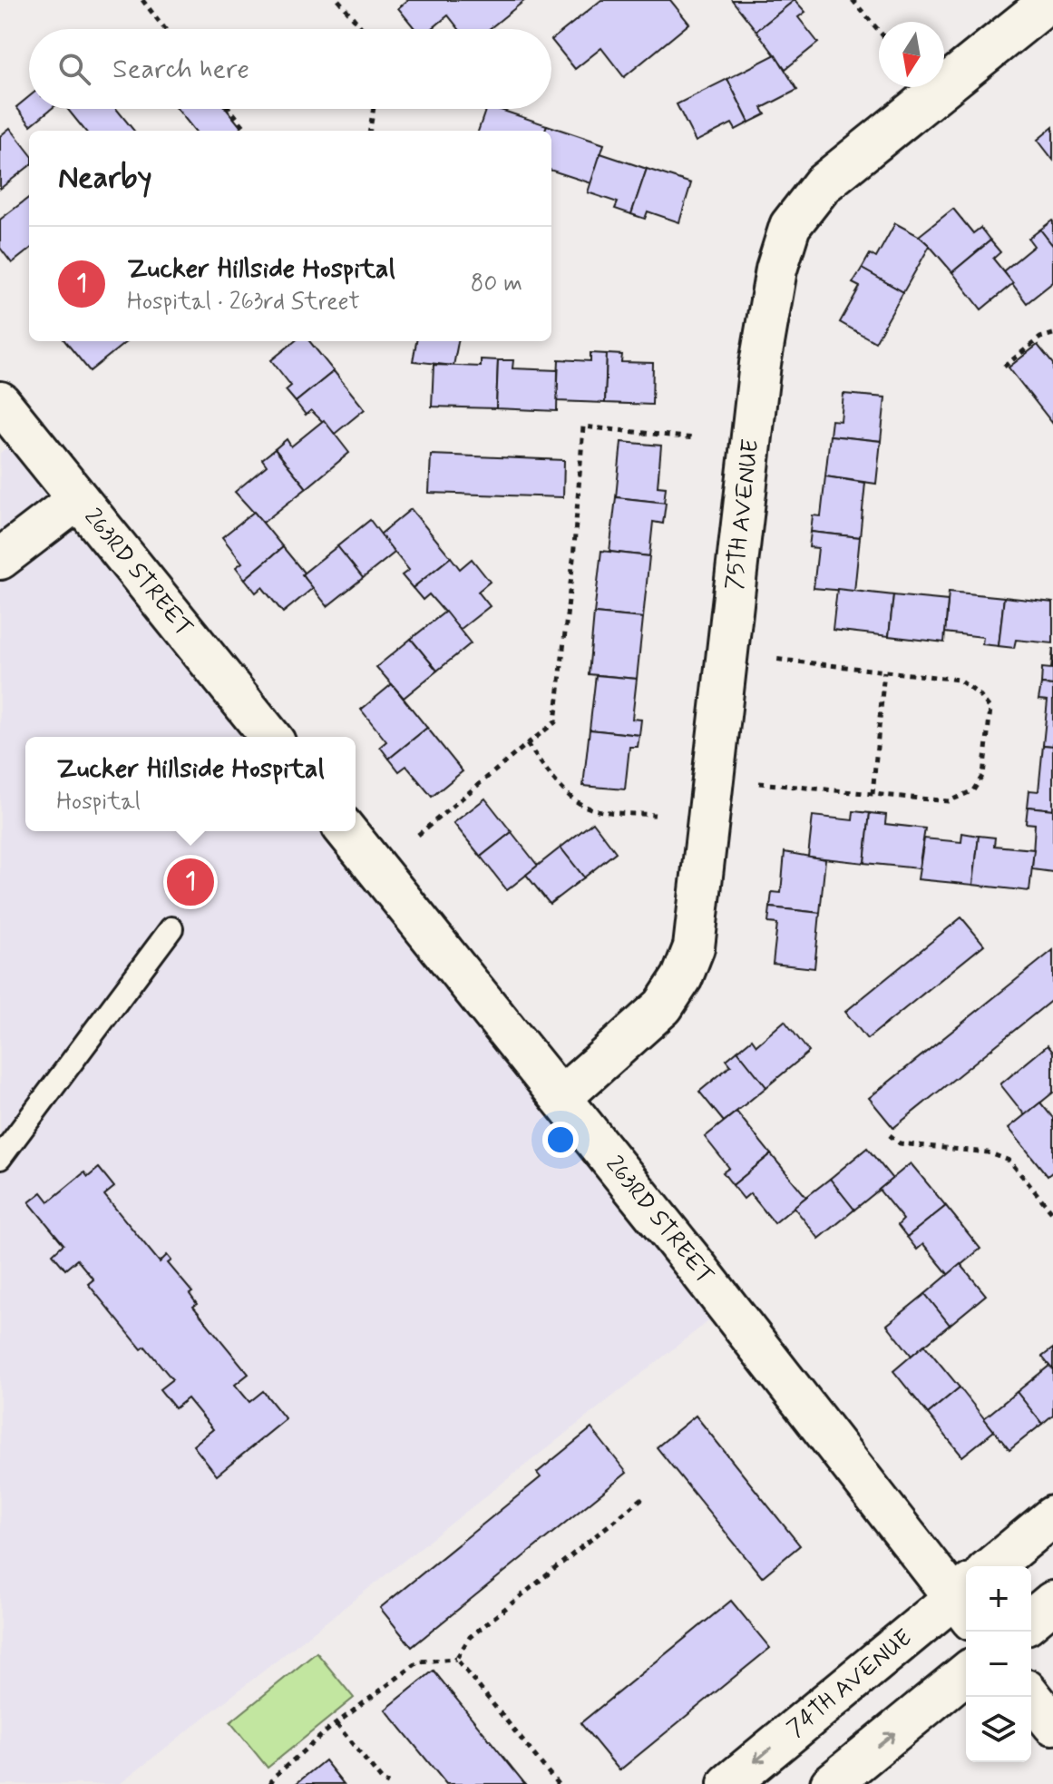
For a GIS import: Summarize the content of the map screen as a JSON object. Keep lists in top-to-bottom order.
{
  "streets": {
    "street": ["75TH AVENUE", "263RD STREET", "74TH AVENUE"]
  },
  "crossings": [
    ["75TH AVENUE", "263RD STREET"],
    ["263RD STREET", "74TH AVENUE"]
  ],
  "north": "bottom",
  "page": {
    "search": "Search here",
    "heading": "Nearby",
    "list": [
      {
        "mark": "1",
        "name": "Zucker Hillside Hospital",
        "note": "Hospital · 263rd Street",
        "value": "80 m"
      }
    ],
    "popup": ["Zucker Hillside Hospital", "Hospital"],
    "pins": "1",
    "map_buttons": ["+", "−"]
  }
}
